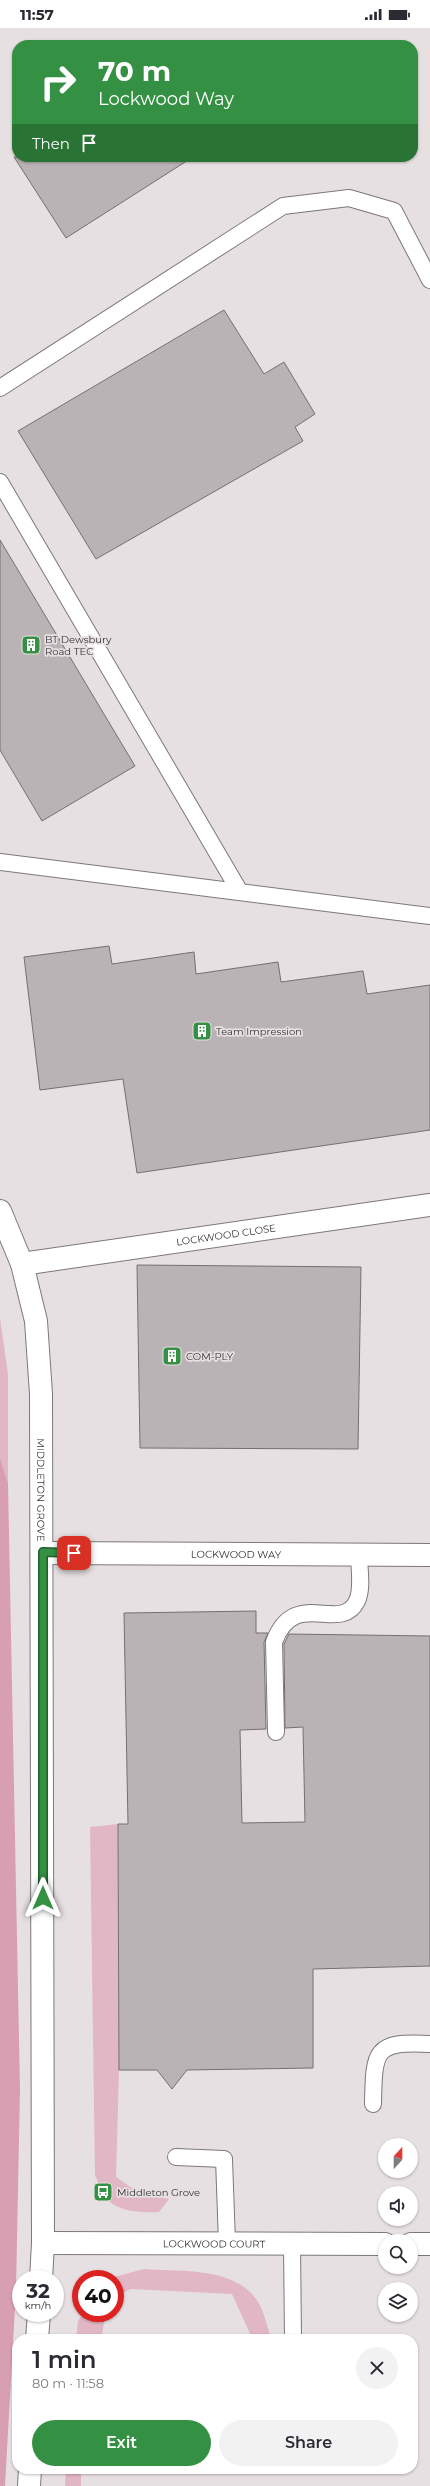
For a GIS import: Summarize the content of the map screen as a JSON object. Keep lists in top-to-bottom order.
{
  "streets": {
    "street": [
      "LOCKWOOD CLOSE",
      "MIDDLETON GROVE",
      "LOCKWOOD WAY",
      "LOCKWOOD COURT"
    ]
  },
  "crossings": [
    ["LOCKWOOD CLOSE", "MIDDLETON GROVE"],
    ["MIDDLETON GROVE", "LOCKWOOD WAY"],
    ["MIDDLETON GROVE", "LOCKWOOD COURT"]
  ],
  "places": {
    "building": ["BT Dewsbury Road TEC", "Team Impression", "COM-PLY"],
    "bus stop": ["Middleton Grove"]
  },
  "north": "top",
  "page": {
    "status": "11:57",
    "turn": ["70 m", "Lockwood Way"],
    "then": "Then",
    "speed": "32 km/h",
    "limit": "40",
    "heading": ["1 min", "80 m · 11:58"],
    "buttons": ["Exit", "Share"]
  }
}
